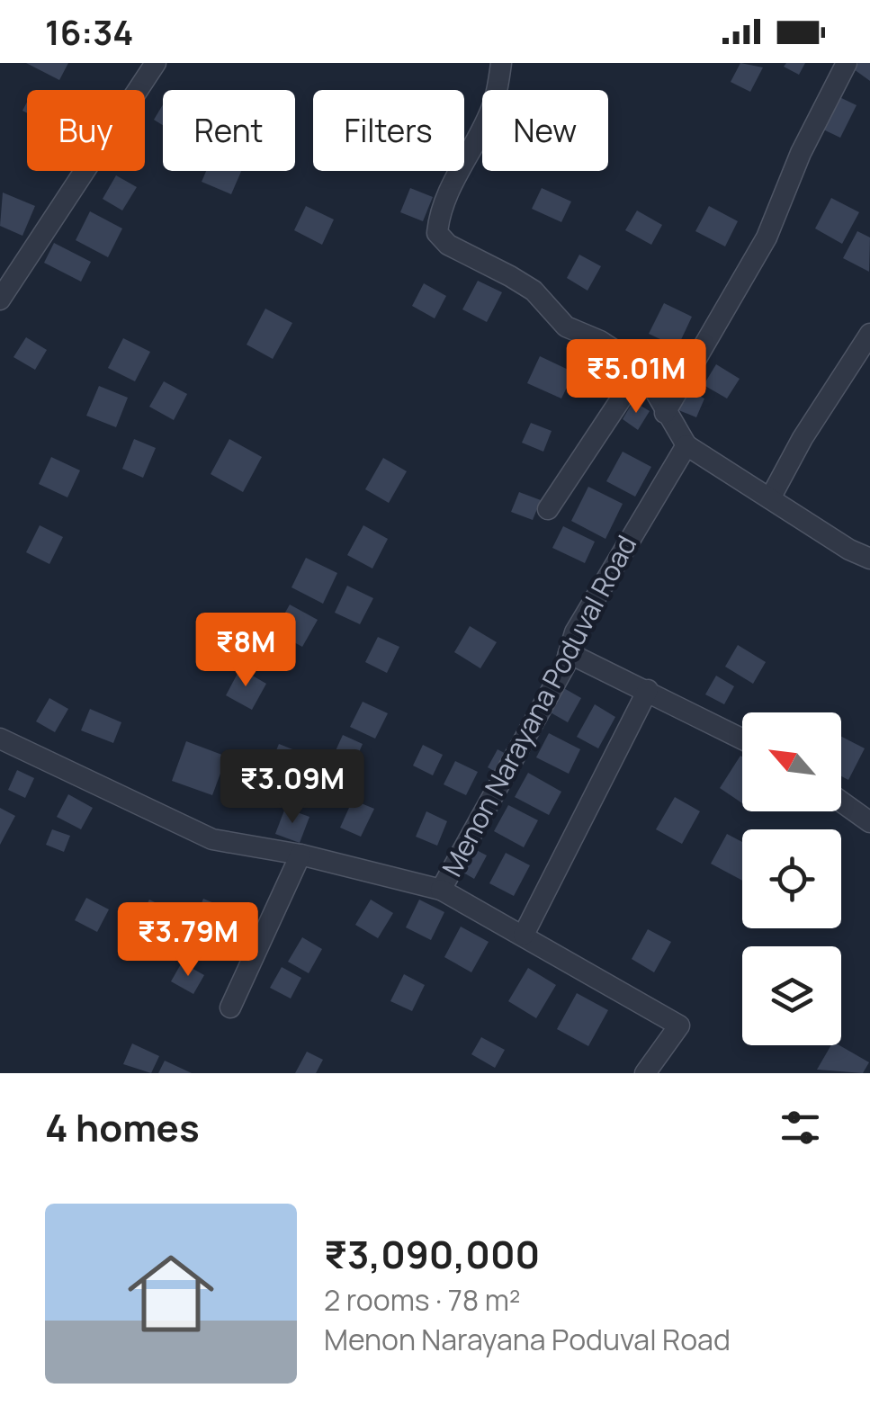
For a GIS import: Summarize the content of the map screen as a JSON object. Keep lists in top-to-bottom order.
{
  "streets": {
    "street": ["Menon Narayana Poduval Road"]
  },
  "north": "top left",
  "page": {
    "status": "16:34",
    "chip": [
      "Buy",
      "Rent",
      "Filters",
      "New"
    ],
    "price": [
      "₹5.01M",
      "₹8M",
      "₹3.09M",
      "₹3.79M"
    ],
    "heading": "4 homes",
    "list": [
      {
        "name": "₹3,090,000",
        "note": "2 rooms · 78 m² · Menon Narayana Poduval Road"
      }
    ]
  }
}
